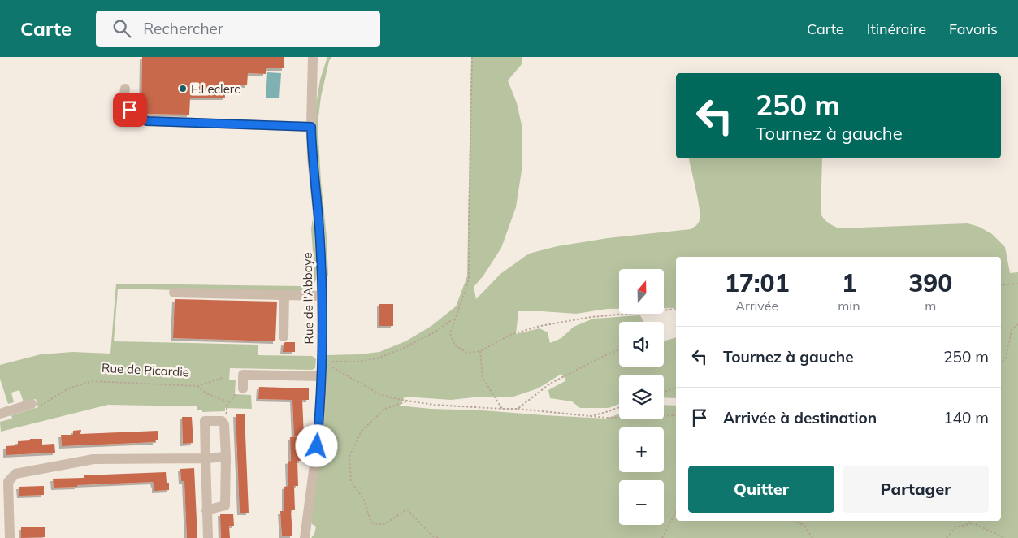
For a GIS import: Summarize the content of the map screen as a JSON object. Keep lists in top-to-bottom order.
{
  "streets": {
    "street": ["Rue de l'Abbaye"],
    "path": ["Rue de Picardie"]
  },
  "places": ["E.Leclerc"],
  "north": "top",
  "page": {
    "header": "Carte",
    "search": "Rechercher",
    "nav": ["Carte", "Itinéraire", "Favoris"],
    "turn": ["250 m", "Tournez à gauche"],
    "eta": [
      "17:01",
      "Arrivée",
      "1",
      "min",
      "390",
      "m"
    ],
    "map_buttons": ["+", "−"],
    "list": [
      {
        "name": "Tournez à gauche",
        "value": "250 m"
      },
      {
        "name": "Arrivée à destination",
        "value": "140 m"
      }
    ],
    "buttons": ["Quitter", "Partager"]
  }
}
